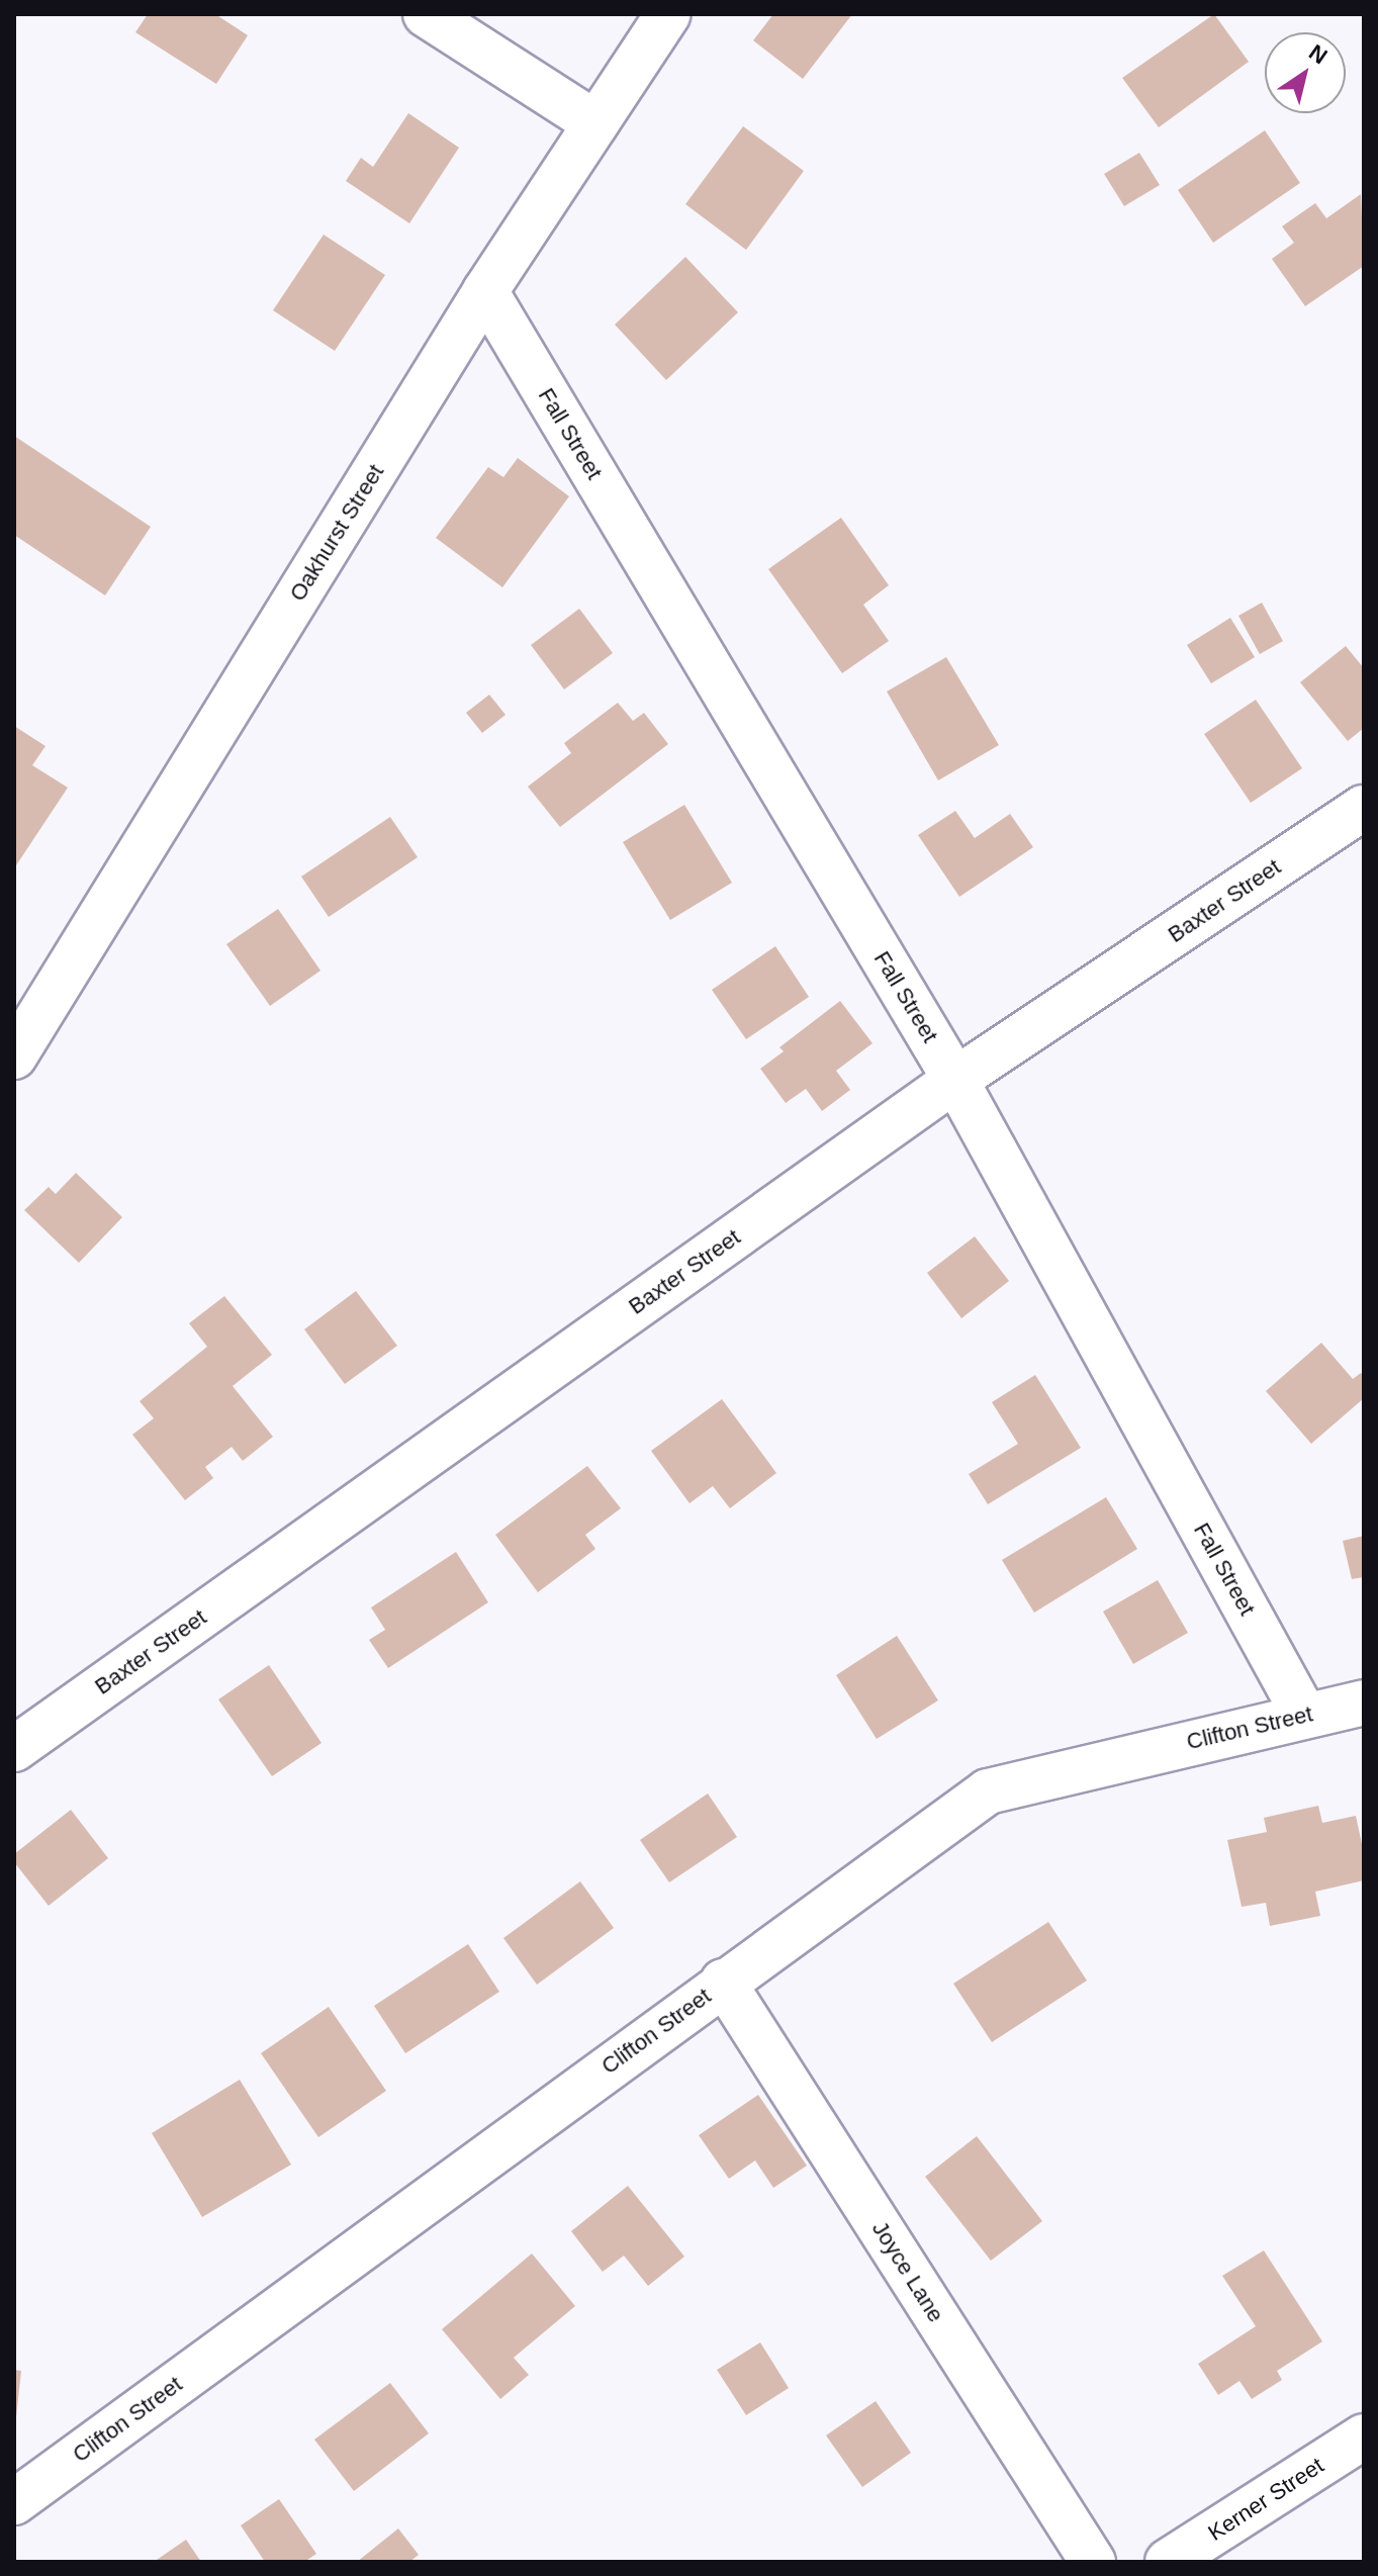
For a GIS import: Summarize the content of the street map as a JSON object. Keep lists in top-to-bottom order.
{
  "streets": {
    "street": [
      "Fall Street",
      "Oakhurst Street",
      "Baxter Street",
      "Clifton Street",
      "Joyce Lane",
      "Kerner Street"
    ]
  },
  "crossings": [
    ["Fall Street", "Oakhurst Street"],
    ["Fall Street", "Baxter Street"],
    ["Fall Street", "Clifton Street"],
    ["Clifton Street", "Joyce Lane"]
  ],
  "north": "top right"
}
